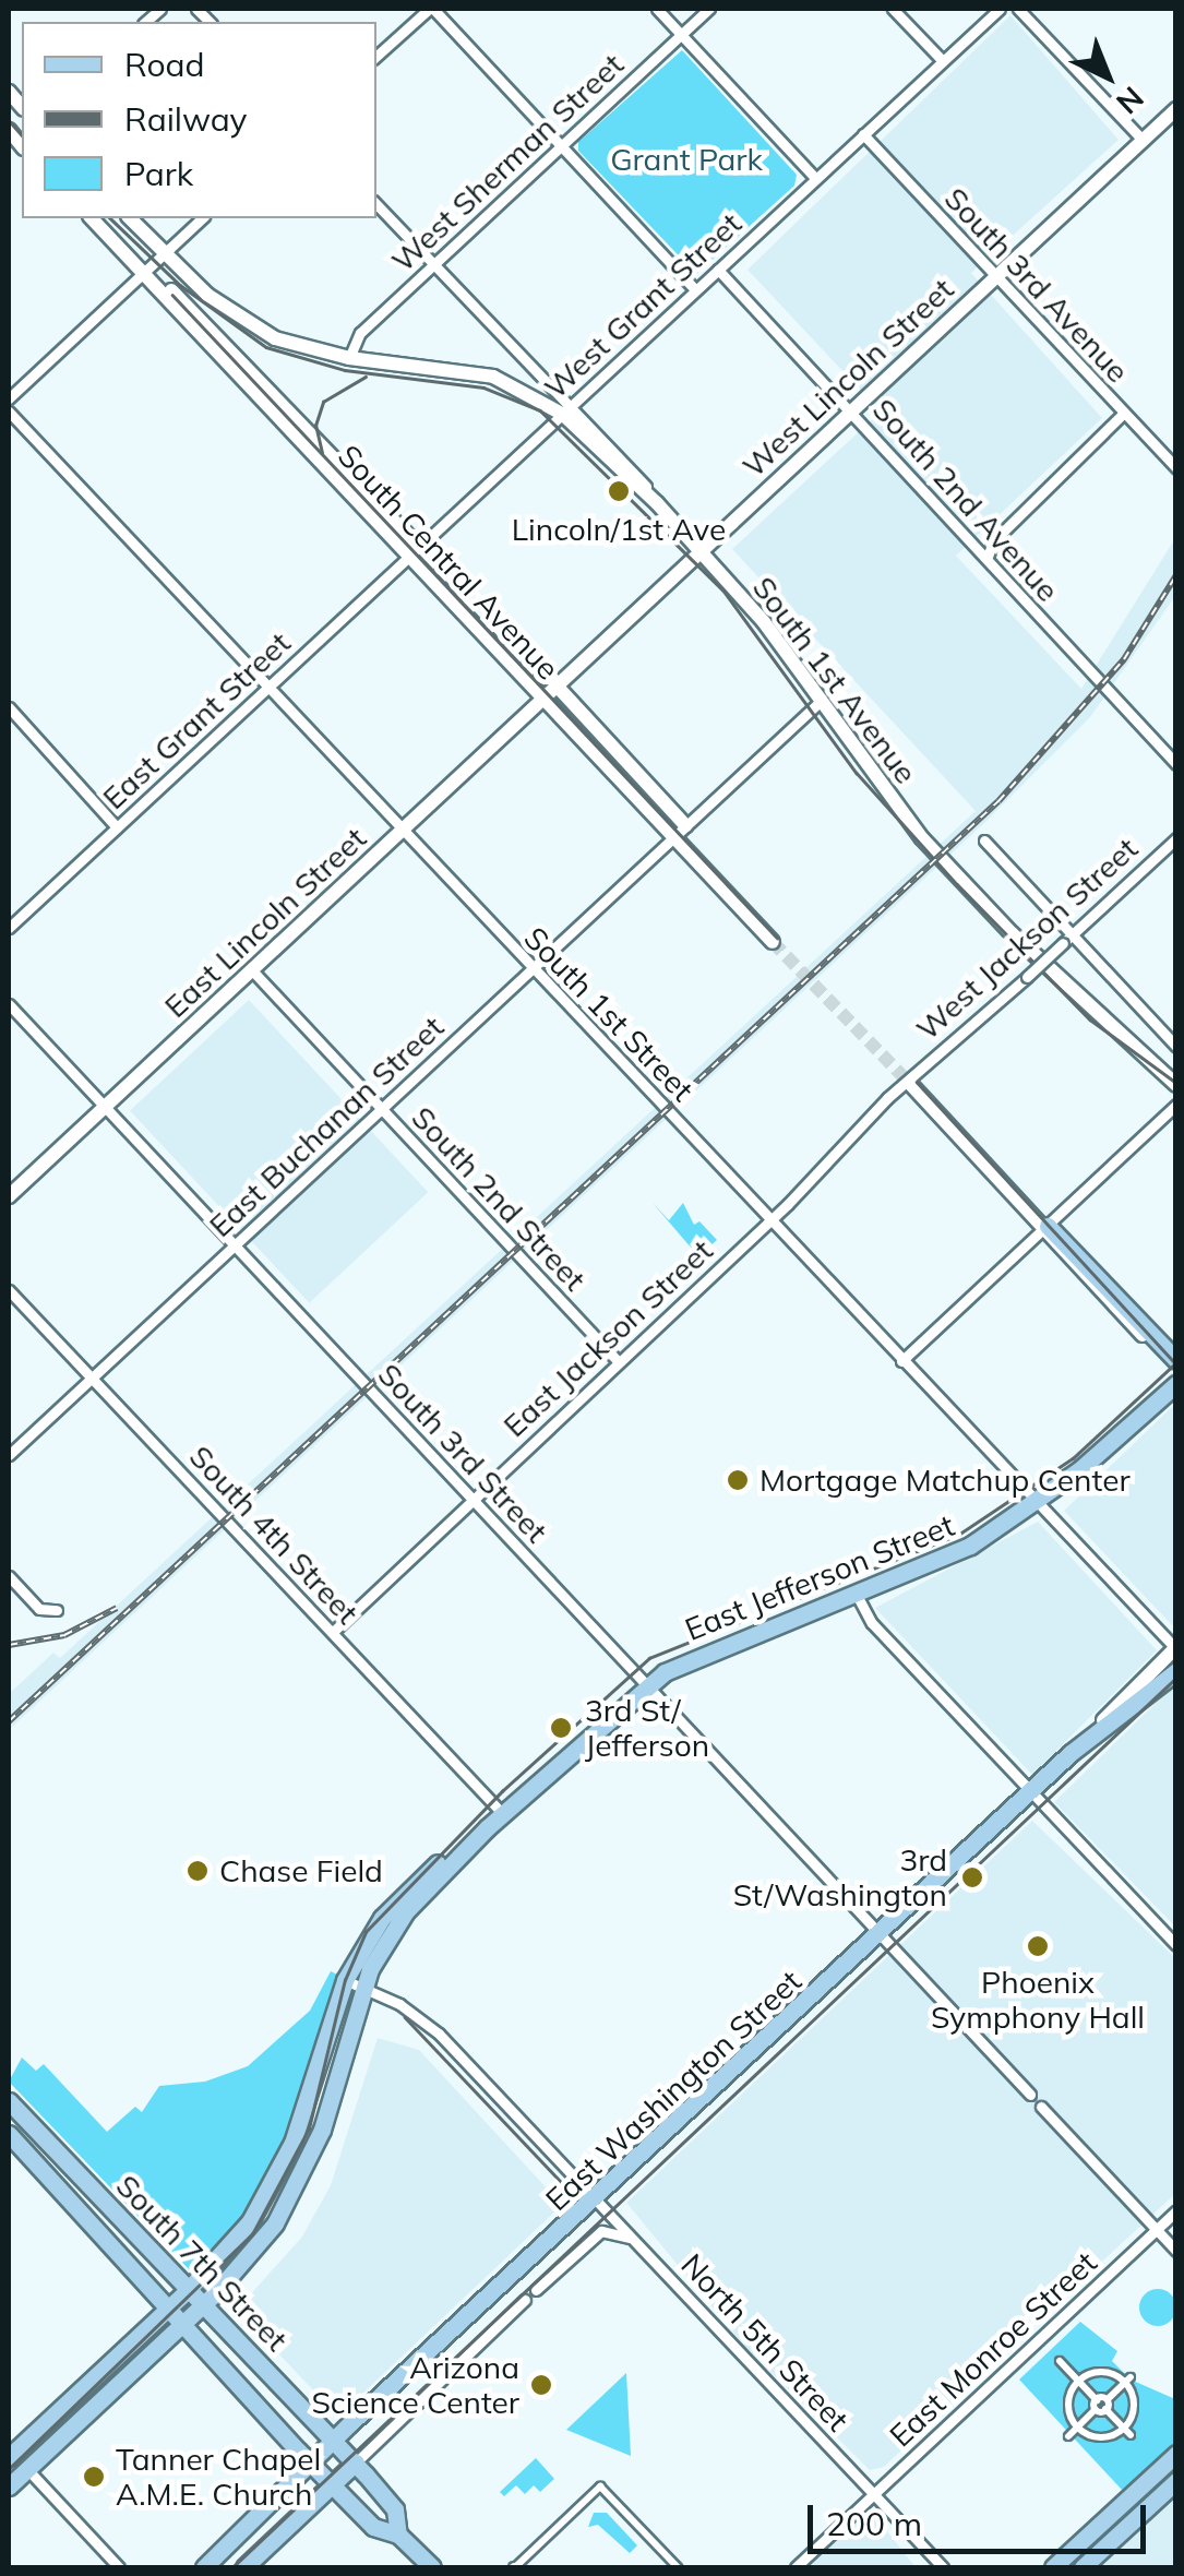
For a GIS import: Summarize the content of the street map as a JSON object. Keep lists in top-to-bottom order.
{
  "streets": {
    "main road": [
      "West Lincoln Street",
      "South Central Avenue",
      "South 1st Avenue",
      "East Lincoln Street",
      "East Jefferson Street",
      "East Washington Street",
      "South 7th Street"
    ],
    "street": [
      "West Sherman Street",
      "South 3rd Avenue",
      "West Grant Street",
      "South 2nd Avenue",
      "East Grant Street",
      "West Jackson Street",
      "South 1st Street",
      "East Buchanan Street",
      "South 2nd Street",
      "East Jackson Street",
      "South 3rd Street",
      "South 4th Street",
      "North 5th Street",
      "East Monroe Street"
    ]
  },
  "crossings": [
    ["South 3rd Avenue", "West Grant Street"],
    ["South 3rd Avenue", "West Lincoln Street"],
    ["West Grant Street", "South 2nd Avenue"],
    ["West Grant Street", "South Central Avenue"],
    ["West Grant Street", "South 1st Avenue"],
    ["West Grant Street", "East Grant Street"],
    ["West Lincoln Street", "South 2nd Avenue"],
    ["West Lincoln Street", "South 1st Avenue"],
    ["West Lincoln Street", "East Lincoln Street"],
    ["South Central Avenue", "East Grant Street"],
    ["South Central Avenue", "East Lincoln Street"],
    ["South Central Avenue", "East Buchanan Street"],
    ["South 1st Avenue", "East Buchanan Street"],
    ["East Grant Street", "South 1st Street"],
    ["East Lincoln Street", "South 1st Street"],
    ["East Lincoln Street", "South 2nd Street"],
    ["East Lincoln Street", "South 3rd Street"],
    ["West Jackson Street", "East Jackson Street"],
    ["South 1st Street", "East Buchanan Street"],
    ["South 1st Street", "East Jackson Street"],
    ["South 1st Street", "East Jefferson Street"],
    ["South 1st Street", "East Washington Street"],
    ["East Buchanan Street", "South 2nd Street"],
    ["East Buchanan Street", "South 3rd Street"],
    ["East Buchanan Street", "South 4th Street"],
    ["South 2nd Street", "East Jackson Street"],
    ["East Jackson Street", "South 3rd Street"],
    ["East Jackson Street", "South 4th Street"],
    ["South 3rd Street", "East Jefferson Street"],
    ["South 3rd Street", "East Washington Street"],
    ["South 4th Street", "East Jefferson Street"],
    ["East Jefferson Street", "South 7th Street"],
    ["East Jefferson Street", "North 5th Street"],
    ["East Washington Street", "South 7th Street"],
    ["East Washington Street", "North 5th Street"],
    ["North 5th Street", "East Monroe Street"]
  ],
  "parks": ["Grant Park"],
  "places": [
    "Lincoln/1st Ave",
    "Mortgage Matchup Center",
    "3rd St/ Jefferson",
    "Chase Field",
    "3rd St/Washington",
    "Phoenix Symphony Hall",
    "Arizona Science Center",
    "Tanner Chapel A.M.E. Church"
  ],
  "legend": ["Road", "Railway", "Park"],
  "scale_bar": "200 m",
  "north": "bottom right"
}
